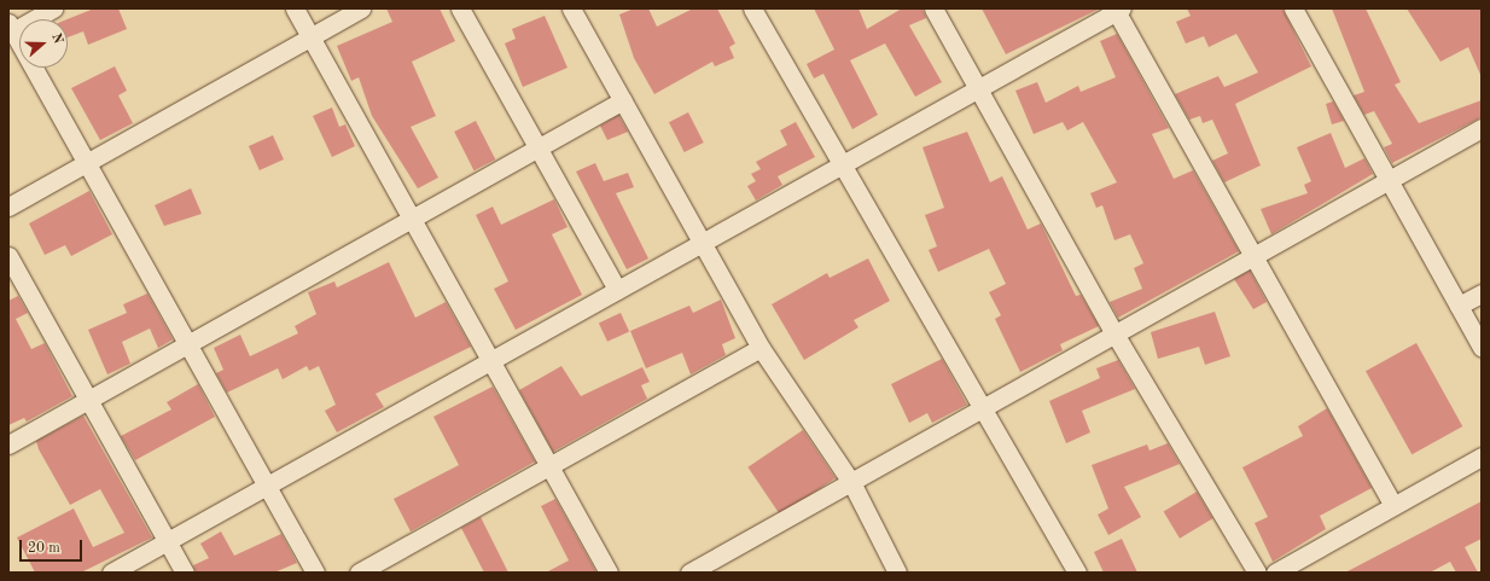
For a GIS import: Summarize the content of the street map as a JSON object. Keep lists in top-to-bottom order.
{
  "scale_bar": "20 m",
  "north": "right"
}
